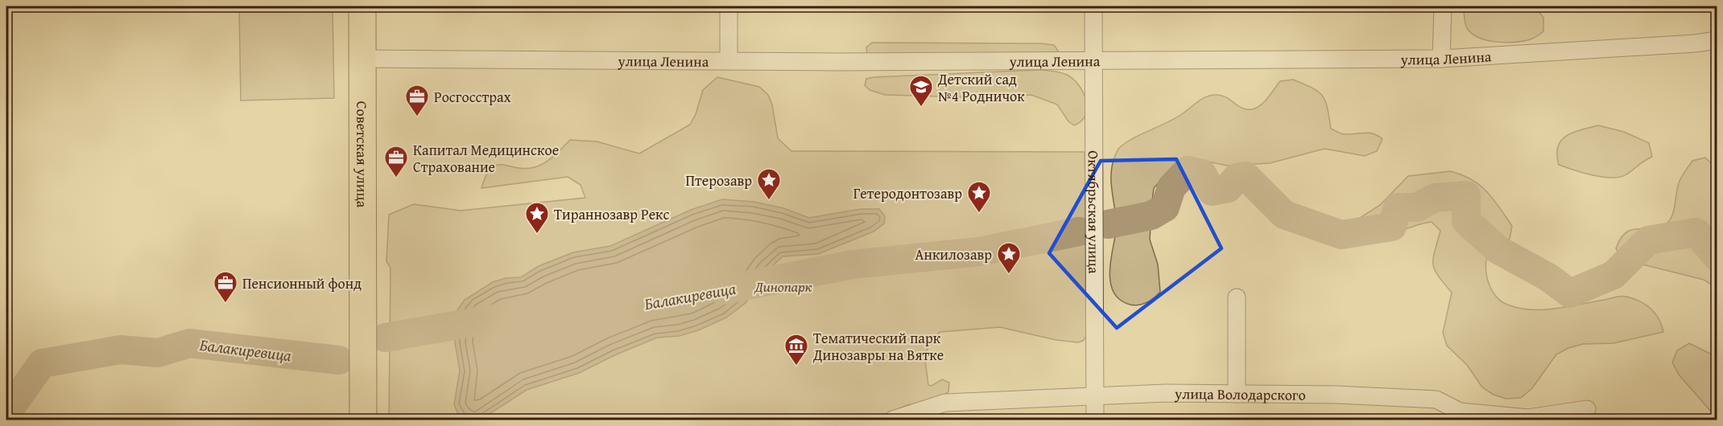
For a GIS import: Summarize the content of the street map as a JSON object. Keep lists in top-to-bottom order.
{
  "streets": {
    "main road": ["Советская улица"],
    "street": ["улица Ленина", "Октябрьская улица", "улица Володарского"]
  },
  "crossings": [
    ["улица Ленина", "Советская улица"],
    ["улица Ленина", "Октябрьская улица"],
    ["Октябрьская улица", "улица Володарского"]
  ],
  "water": ["Балакиревица"],
  "parks": ["Динопарк"],
  "places": {
    "school or university": ["Детский сад №4 Родничок"],
    "office": ["Росгосстрах", "Капитал Медицинское Страхование", "Пенсионный фонд"],
    "place": [
      "Птерозавр",
      "Гетеродонтозавр",
      "Тираннозавр Рекс",
      "Анкилозавр"
    ],
    "museum": ["Тематический парк Динозавры на Вятке"]
  }
}
